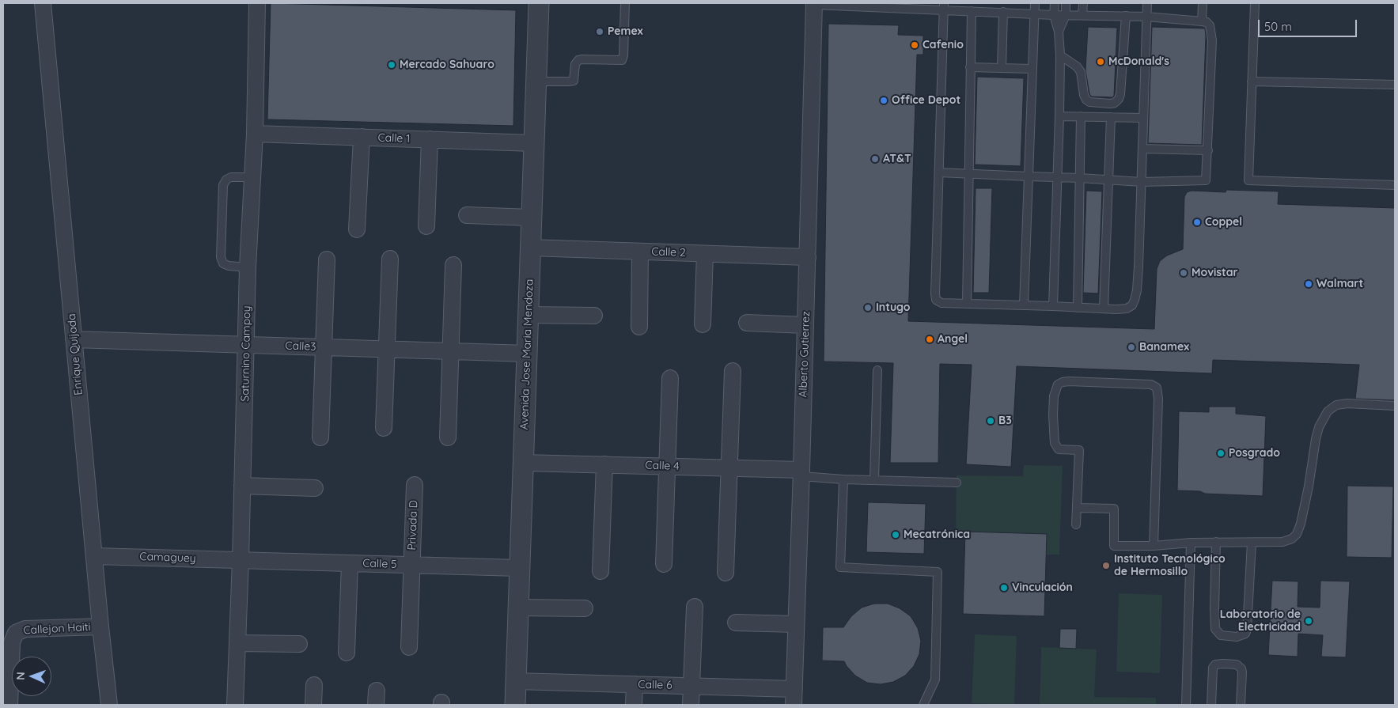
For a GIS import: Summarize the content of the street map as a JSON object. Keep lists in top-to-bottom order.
{
  "streets": {
    "street": [
      "Calle 1",
      "Calle 2",
      "Calle3",
      "Saturnino Campoy",
      "Enrique Quijada",
      "Avenida Jose Maria Mendoza",
      "Alberto Gutierrez",
      "Calle 4",
      "Privada D",
      "Camaguey",
      "Calle 5",
      "Callejon Haiti",
      "Calle 6"
    ]
  },
  "crossings": [
    ["Calle 1", "Saturnino Campoy"],
    ["Calle 1", "Avenida Jose Maria Mendoza"],
    ["Calle 2", "Avenida Jose Maria Mendoza"],
    ["Calle 2", "Alberto Gutierrez"],
    ["Calle3", "Saturnino Campoy"],
    ["Calle3", "Enrique Quijada"],
    ["Calle3", "Avenida Jose Maria Mendoza"],
    ["Saturnino Campoy", "Camaguey"],
    ["Saturnino Campoy", "Calle 5"],
    ["Enrique Quijada", "Camaguey"],
    ["Enrique Quijada", "Callejon Haiti"],
    ["Avenida Jose Maria Mendoza", "Calle 4"],
    ["Avenida Jose Maria Mendoza", "Calle 5"],
    ["Avenida Jose Maria Mendoza", "Calle 6"],
    ["Alberto Gutierrez", "Calle 4"],
    ["Alberto Gutierrez", "Calle 6"],
    ["Privada D", "Calle 5"],
    ["Camaguey", "Calle 5"]
  ],
  "places": [
    "Pemex",
    "Cafenio",
    "McDonald's",
    "Mercado Sahuaro",
    "Office Depot",
    "AT&T",
    "Coppel",
    "Movistar",
    "Walmart",
    "Intugo",
    "Angel",
    "Banamex",
    "B3",
    "Posgrado",
    "Mecatrónica",
    "Instituto Tecnológico de Hermosillo",
    "Vinculación",
    "Laboratorio de Electricidad"
  ],
  "scale_bar": "50 m",
  "north": "left"
}
